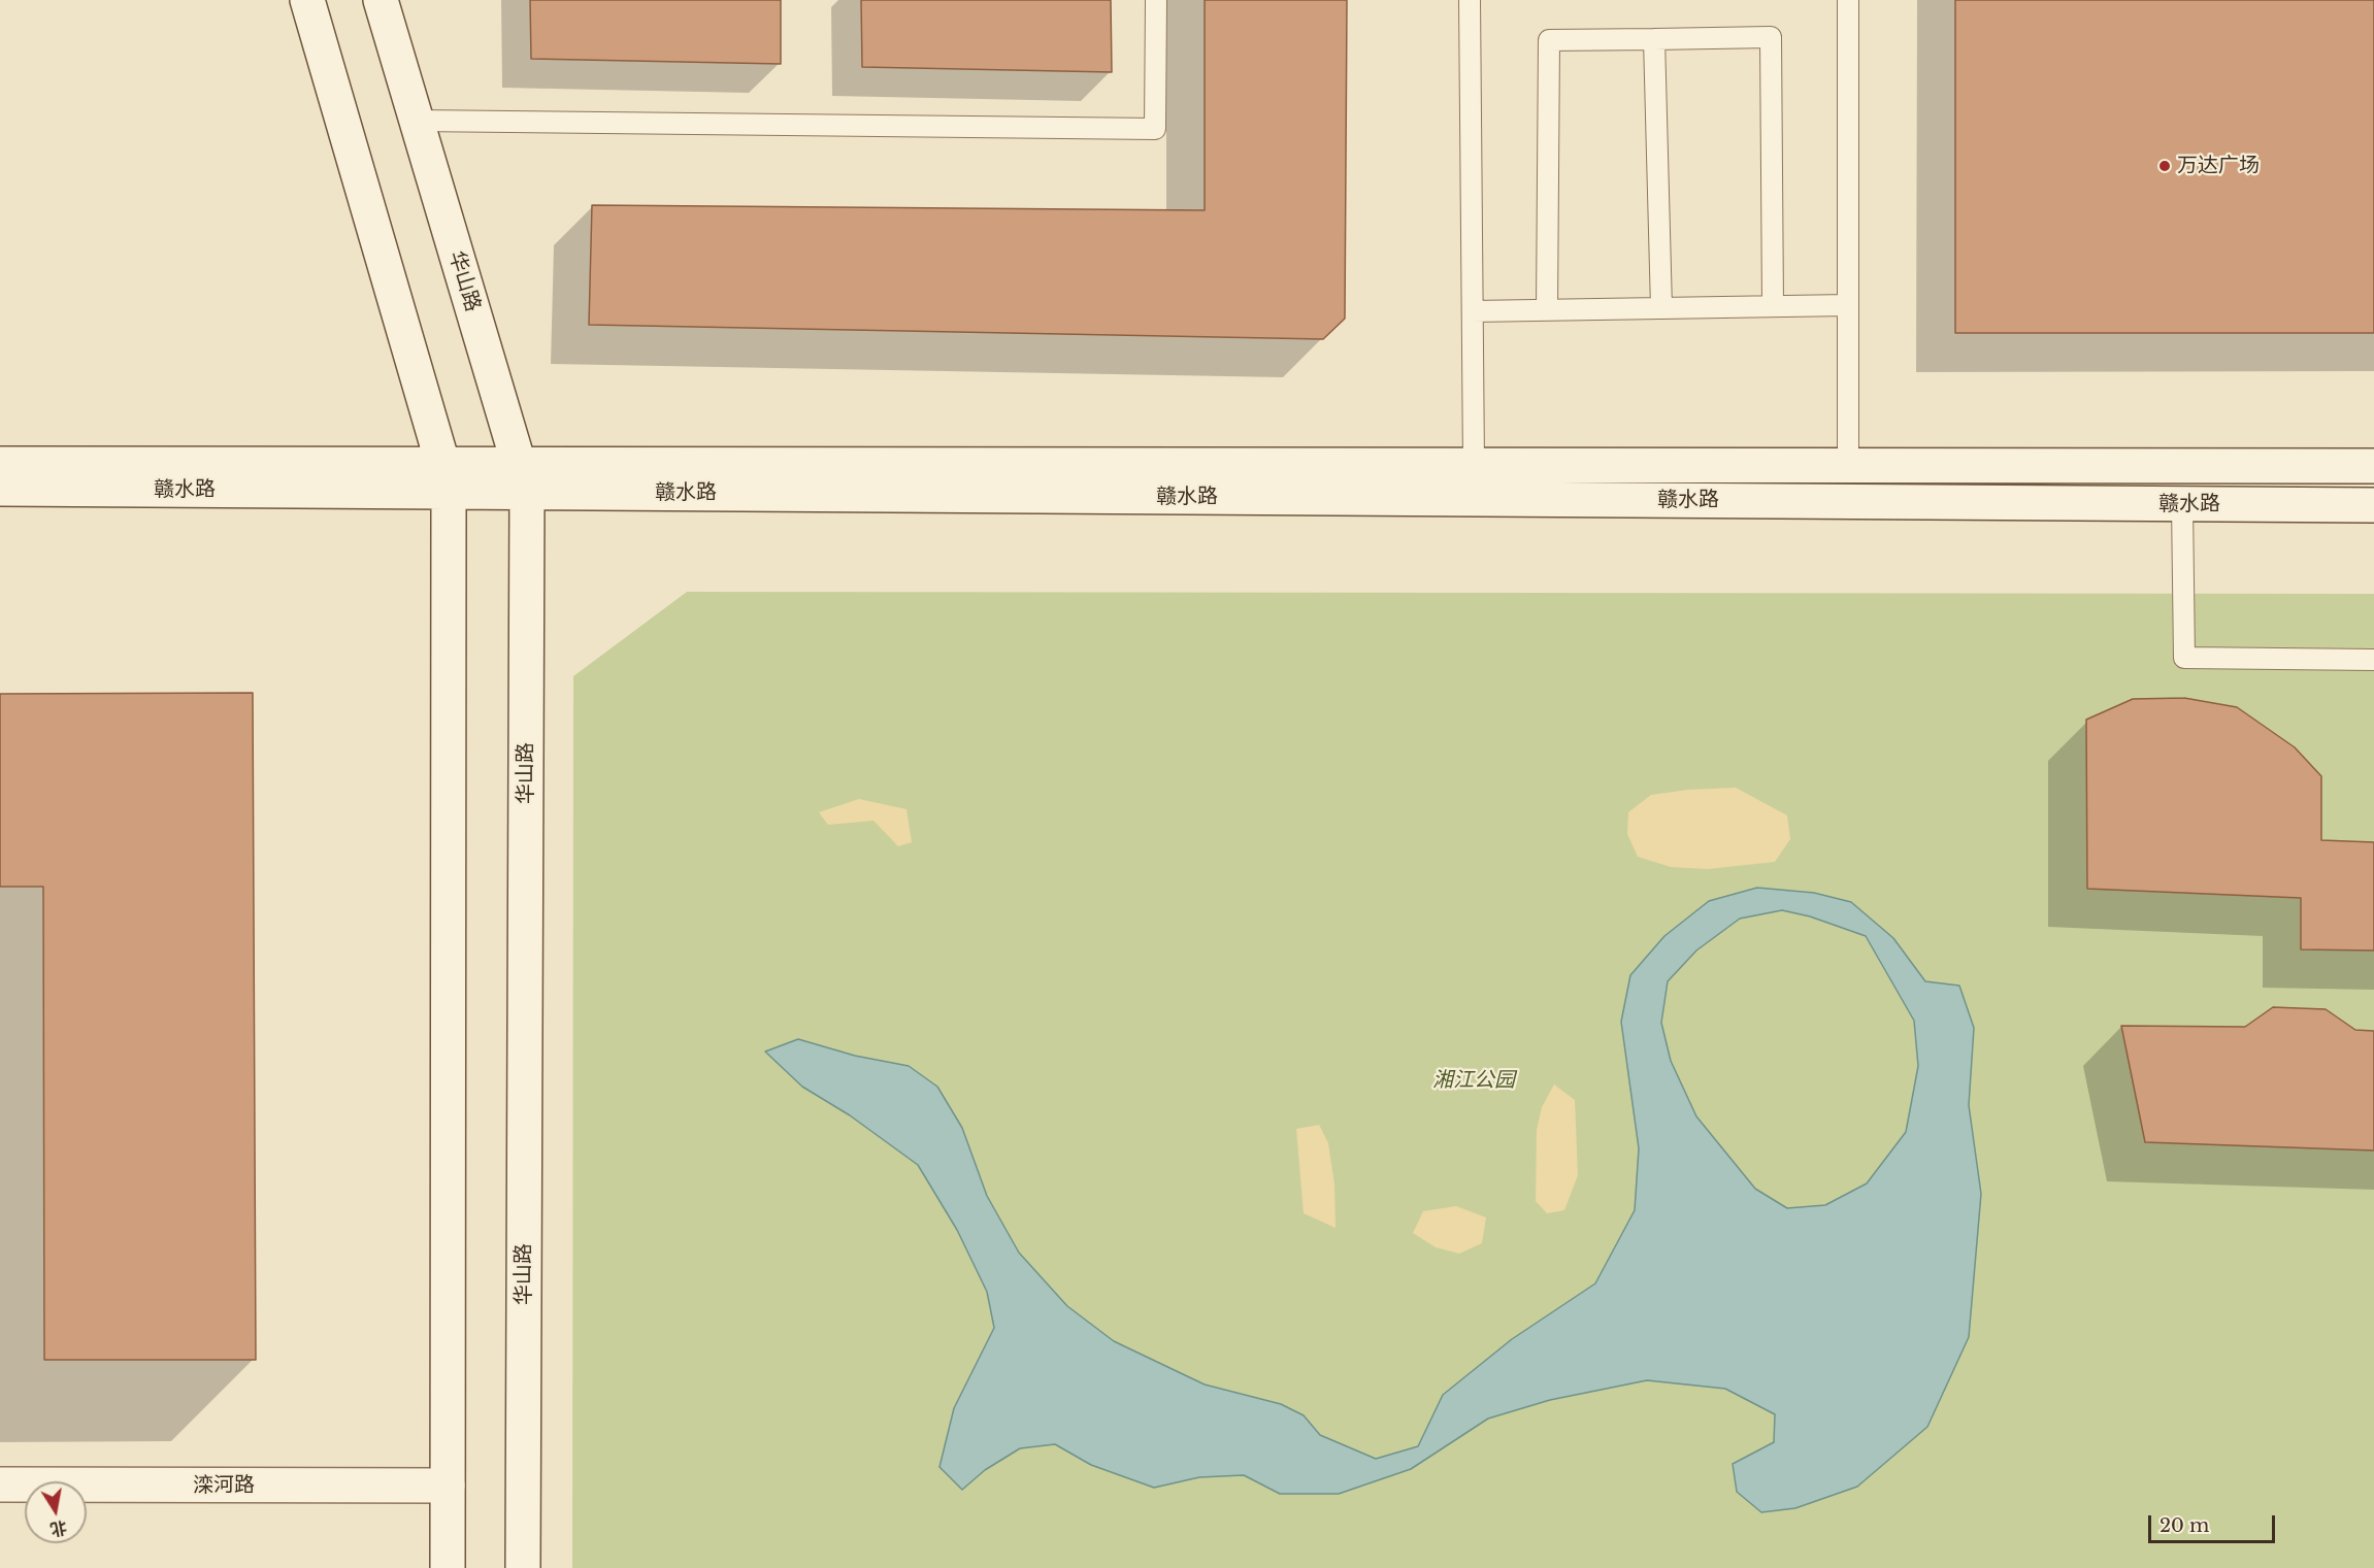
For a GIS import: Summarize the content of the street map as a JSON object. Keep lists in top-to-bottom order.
{
  "streets": {
    "main road": ["华山路", "赣水路", "滦河路"]
  },
  "crossings": [
    ["华山路", "赣水路"]
  ],
  "parks": ["湘江公园"],
  "places": ["万达广场"],
  "scale_bar": "20 m",
  "north": "bottom"
}
